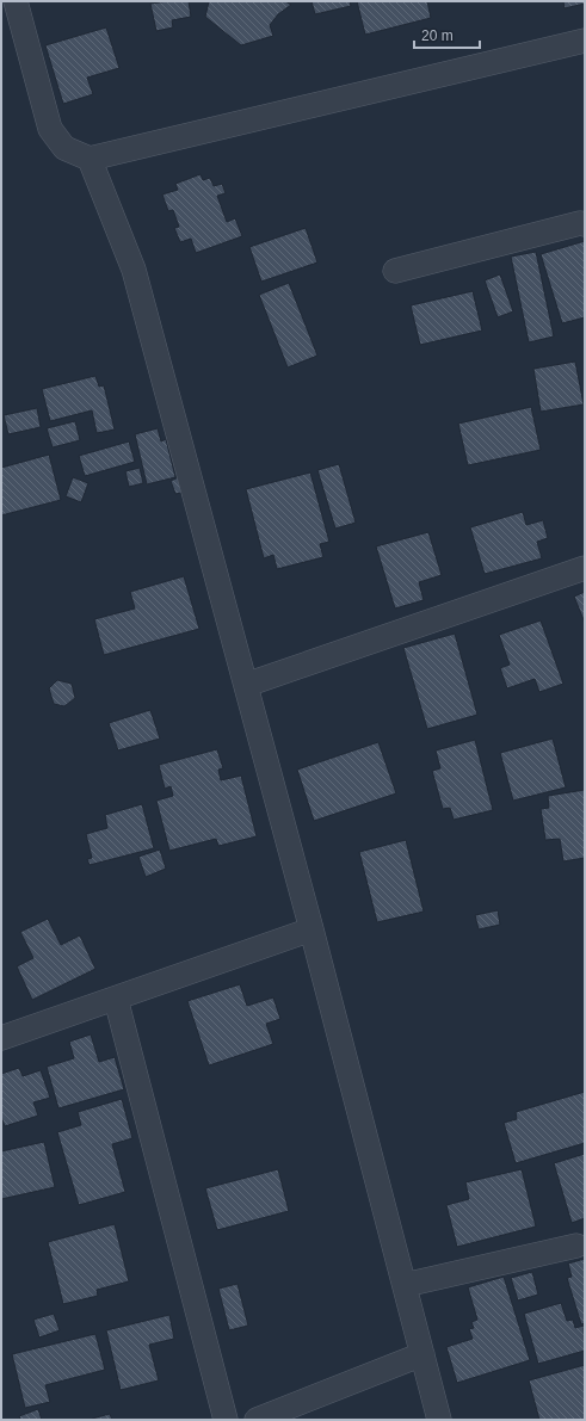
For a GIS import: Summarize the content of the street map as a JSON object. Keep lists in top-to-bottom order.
{
  "scale_bar": "20 m"
}
